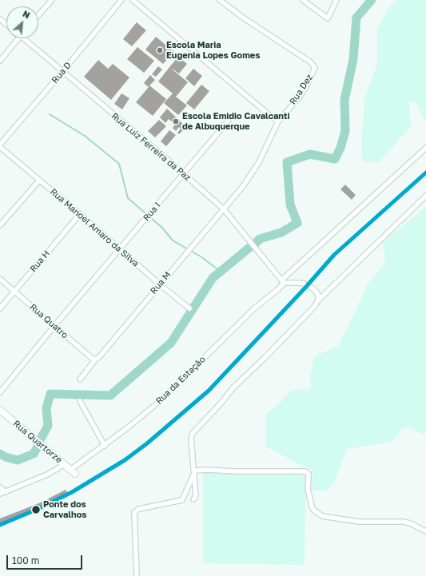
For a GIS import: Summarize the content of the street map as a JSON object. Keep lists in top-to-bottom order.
{
  "streets": {
    "street": [
      "Rua D",
      "Rua Dez",
      "Rua Luiz Ferreira da Paz",
      "Rua I",
      "Rua Manoel Amaro da Silva",
      "Rua H",
      "Rua M",
      "Rua Quatro",
      "Rua da Estação",
      "Rua Quartorze"
    ]
  },
  "crossings": [
    ["Rua D", "Rua Luiz Ferreira da Paz"],
    ["Rua Dez", "Rua Luiz Ferreira da Paz"],
    ["Rua Dez", "Rua M"],
    ["Rua Luiz Ferreira da Paz", "Rua I"],
    ["Rua Luiz Ferreira da Paz", "Rua M"],
    ["Rua Luiz Ferreira da Paz", "Rua da Estação"],
    ["Rua I", "Rua Manoel Amaro da Silva"],
    ["Rua I", "Rua Quatro"],
    ["Rua Manoel Amaro da Silva", "Rua H"],
    ["Rua Manoel Amaro da Silva", "Rua M"],
    ["Rua H", "Rua Quatro"],
    ["Rua M", "Rua Quatro"],
    ["Rua da Estação", "Rua Quartorze"]
  ],
  "places": ["Escola Maria Eugenia Lopes Gomes", "Escola Emidio Cavalcanti de Albuquerque", "Ponte dos Carvalhos"],
  "scale_bar": "100 m",
  "north": "top right"
}
